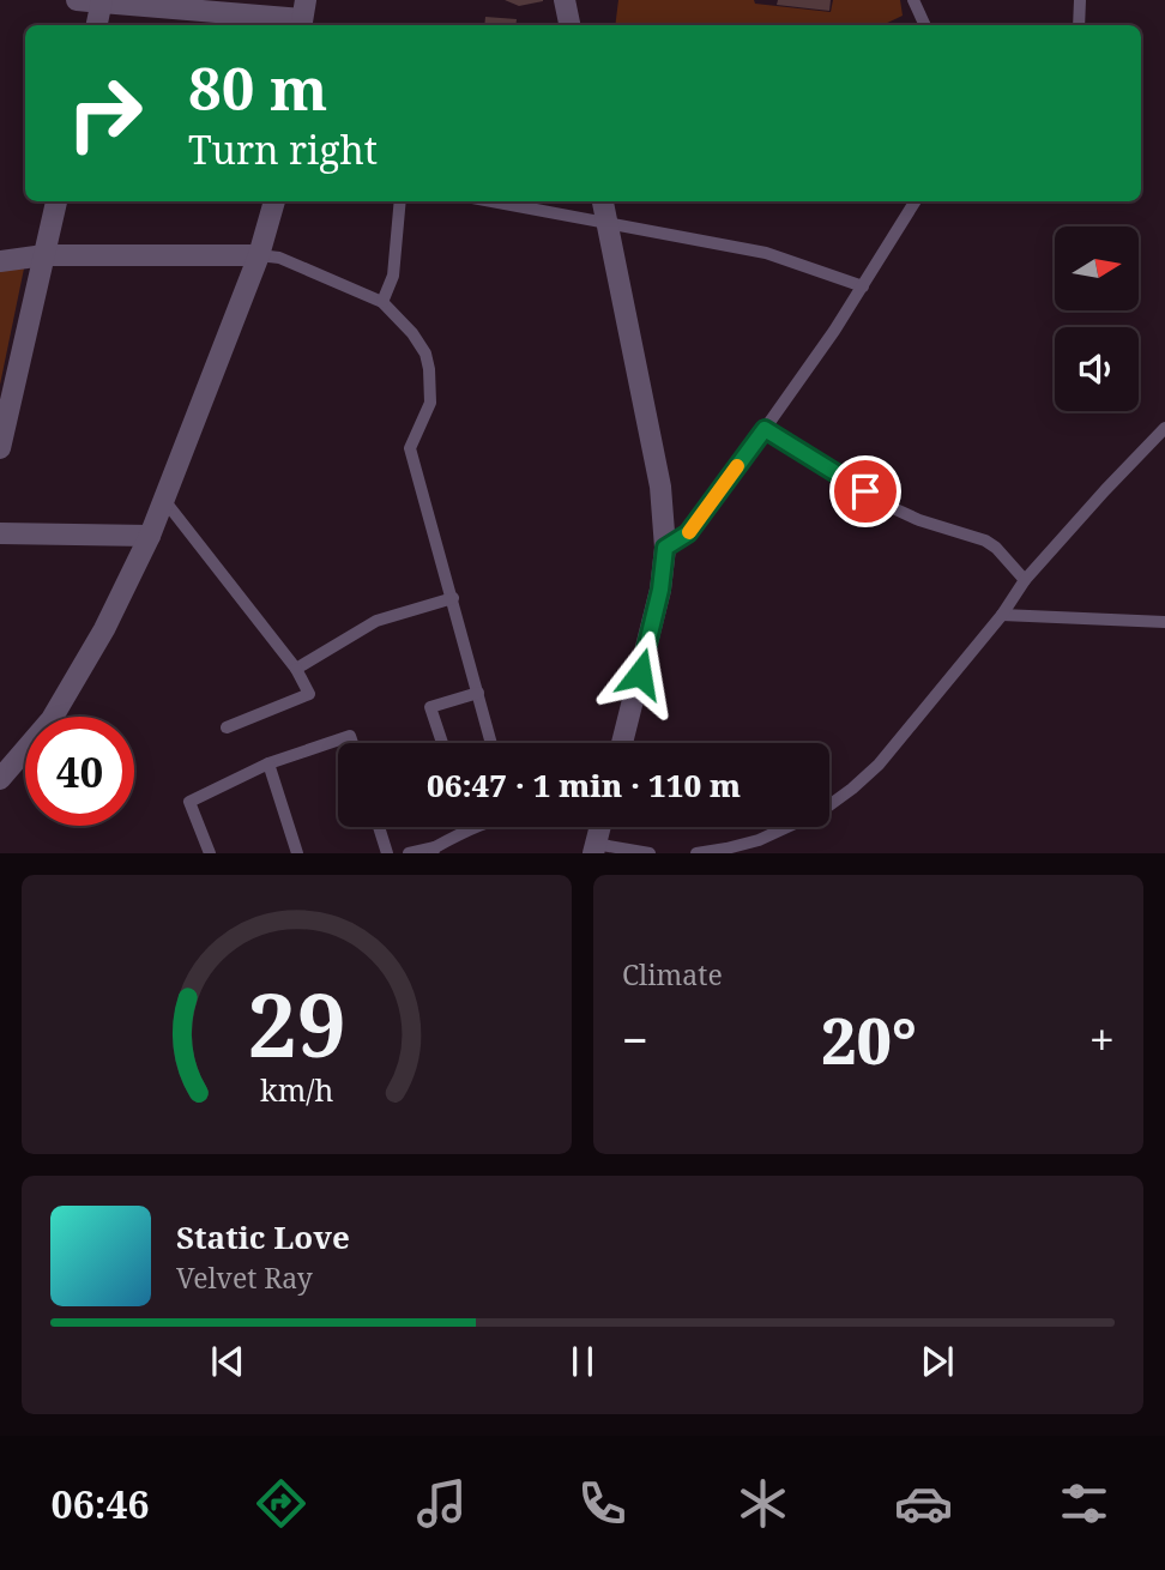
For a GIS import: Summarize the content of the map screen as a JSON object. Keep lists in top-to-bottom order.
{
  "north": "right",
  "page": {
    "turn": ["80 m", "Turn right"],
    "limit": "40",
    "trip": "06:47 · 1 min · 110 m",
    "tile": "Climate",
    "heat": ["−", "20°", "+"],
    "song": ["Static Love", "Velvet Ray"],
    "tabs": "06:46",
    "gauge": ["29", "km/h"]
  }
}
